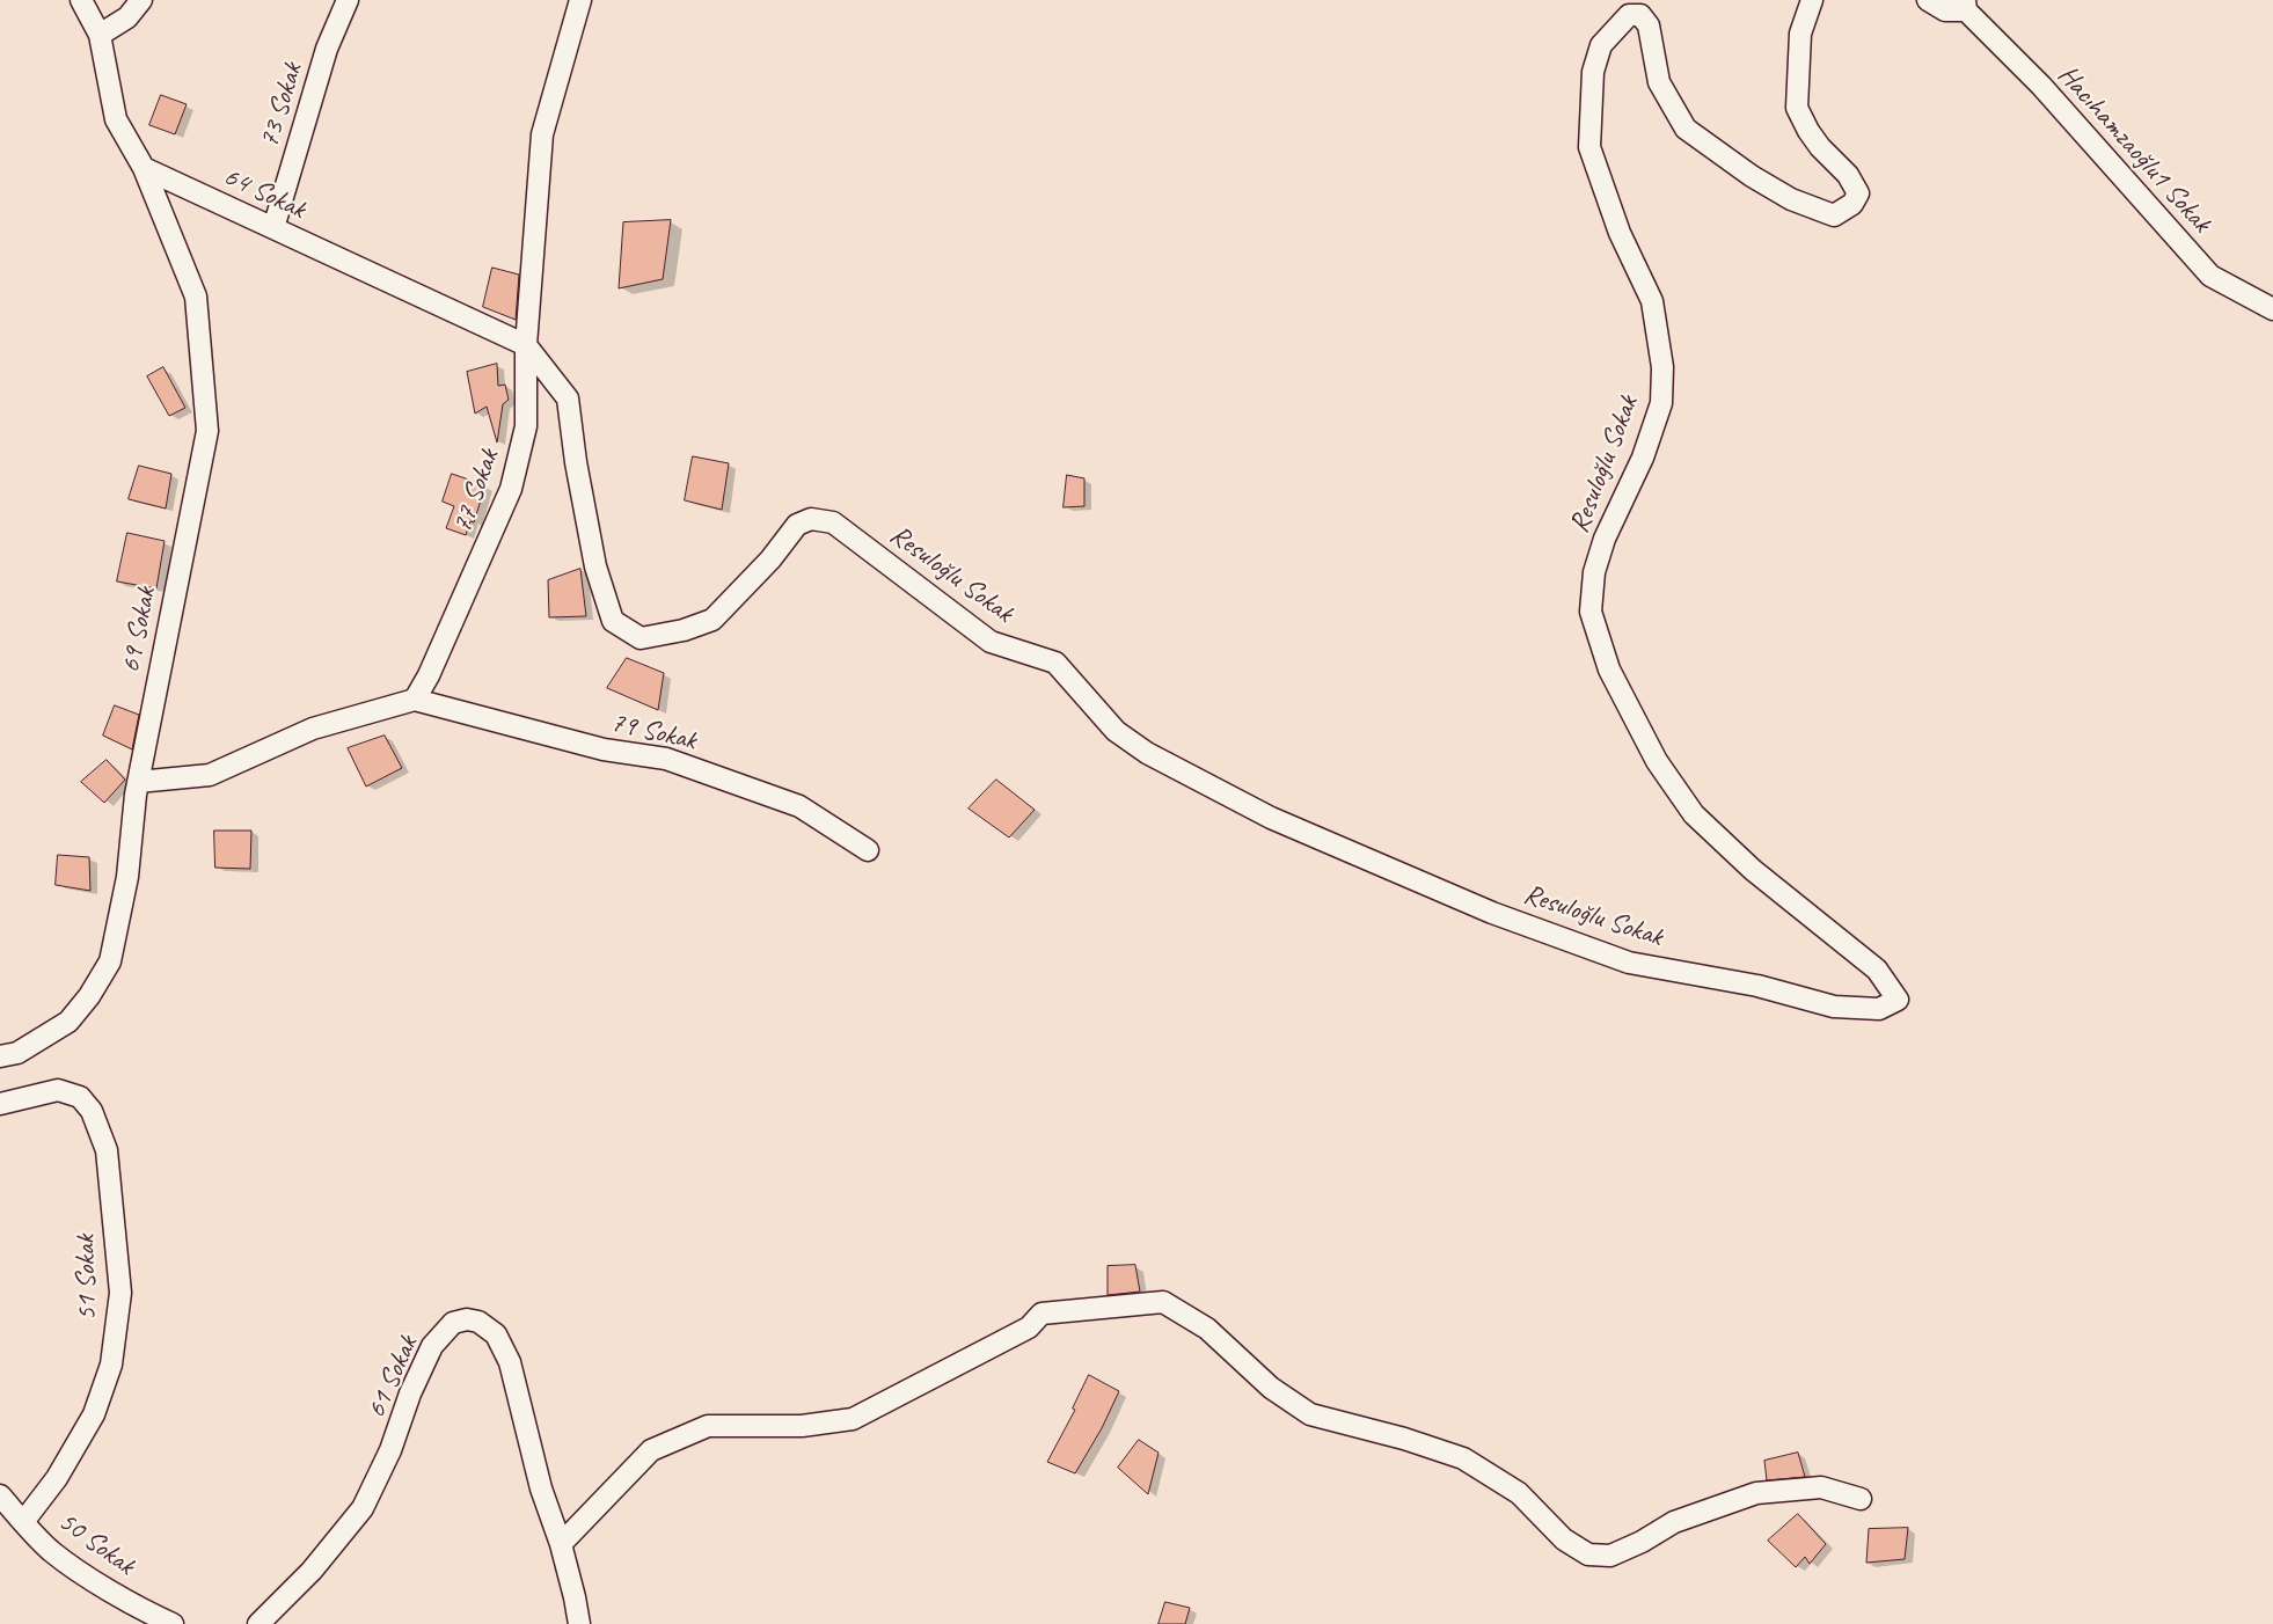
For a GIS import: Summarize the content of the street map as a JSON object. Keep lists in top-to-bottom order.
{
  "streets": {
    "street": [
      "73 Sokak",
      "Hacıhamzaoğlu1 Sokak",
      "64 Sokak",
      "Resuloğlu Sokak",
      "77 Sokak",
      "69 Sokak",
      "79 Sokak",
      "51 Sokak",
      "61 Sokak",
      "50 Sokak"
    ]
  },
  "crossings": [
    ["73 Sokak", "64 Sokak"],
    ["64 Sokak", "Resuloğlu Sokak"],
    ["64 Sokak", "77 Sokak"],
    ["64 Sokak", "69 Sokak"],
    ["Resuloğlu Sokak", "77 Sokak"],
    ["77 Sokak", "79 Sokak"],
    ["51 Sokak", "50 Sokak"]
  ]
}
